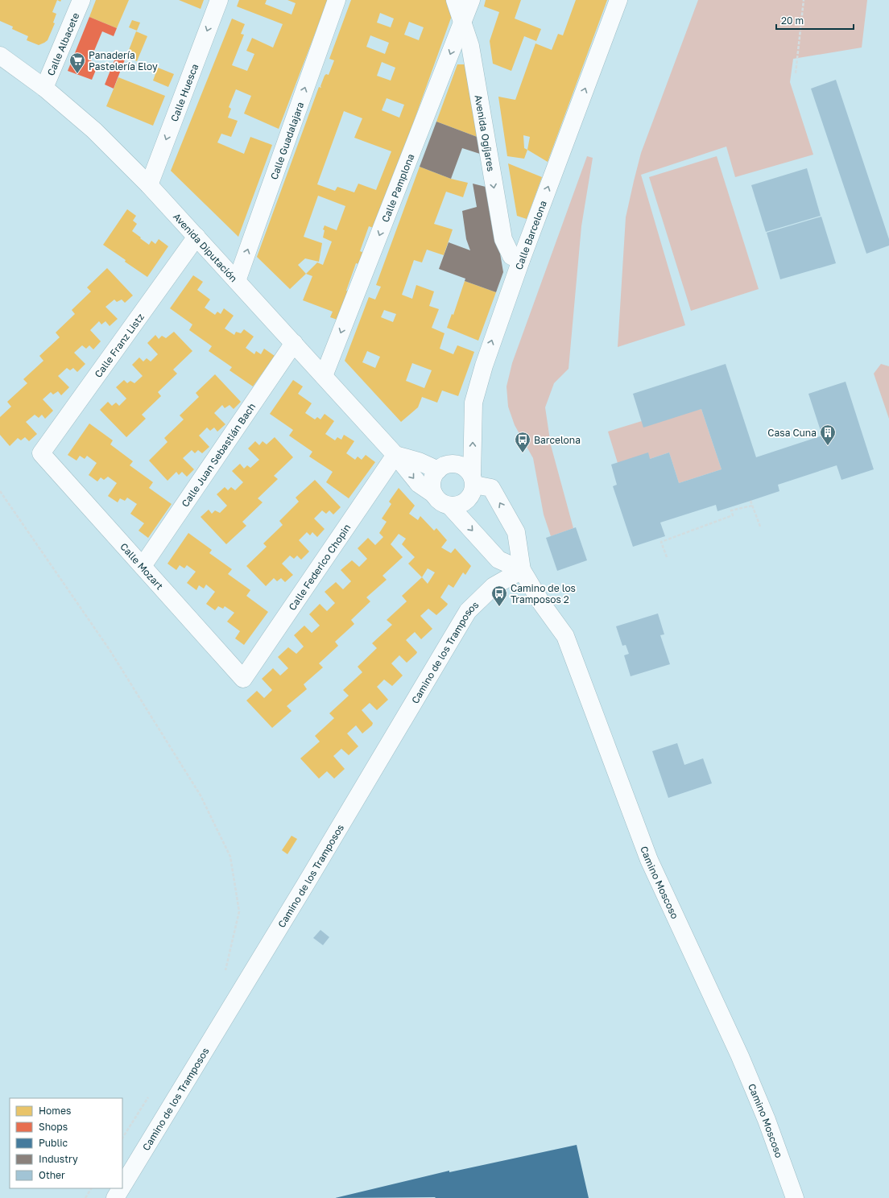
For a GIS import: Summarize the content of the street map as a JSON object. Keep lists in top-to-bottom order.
{
  "streets": {
    "street": [
      "Calle Albacete",
      "Calle Huesca",
      "Avenida Ogíjares",
      "Calle Guadalajara",
      "Calle Pamplona",
      "Calle Barcelona",
      "Avenida Diputación",
      "Calle Franz Listz",
      "Calle Juan Sebastián Bach",
      "Calle Mozart",
      "Calle Federico Chopin",
      "Camino de los Tramposos",
      "Camino Moscoso"
    ]
  },
  "crossings": [
    ["Calle Albacete", "Avenida Diputación"],
    ["Calle Huesca", "Avenida Diputación"],
    ["Avenida Ogíjares", "Calle Pamplona"],
    ["Avenida Ogíjares", "Calle Barcelona"],
    ["Calle Guadalajara", "Avenida Diputación"],
    ["Calle Pamplona", "Avenida Diputación"],
    ["Calle Barcelona", "Avenida Diputación"],
    ["Calle Barcelona", "Camino Moscoso"],
    ["Avenida Diputación", "Calle Franz Listz"],
    ["Avenida Diputación", "Calle Juan Sebastián Bach"],
    ["Avenida Diputación", "Calle Federico Chopin"],
    ["Avenida Diputación", "Camino Moscoso"],
    ["Calle Franz Listz", "Calle Mozart"],
    ["Calle Juan Sebastián Bach", "Calle Mozart"],
    ["Calle Mozart", "Calle Federico Chopin"],
    ["Camino de los Tramposos", "Camino Moscoso"]
  ],
  "one_way": [
    "Calle Huesca",
    "Avenida Ogíjares",
    "Calle Guadalajara",
    "Calle Pamplona",
    "Calle Barcelona"
  ],
  "places": {
    "supermarket": ["Panadería Pastelería Eloy"],
    "building": ["Casa Cuna"],
    "bus stop": ["Barcelona", "Camino de los Tramposos 2"]
  },
  "legend": [
    "Homes",
    "Shops",
    "Public",
    "Industry",
    "Other"
  ],
  "scale_bar": "20 m"
}
